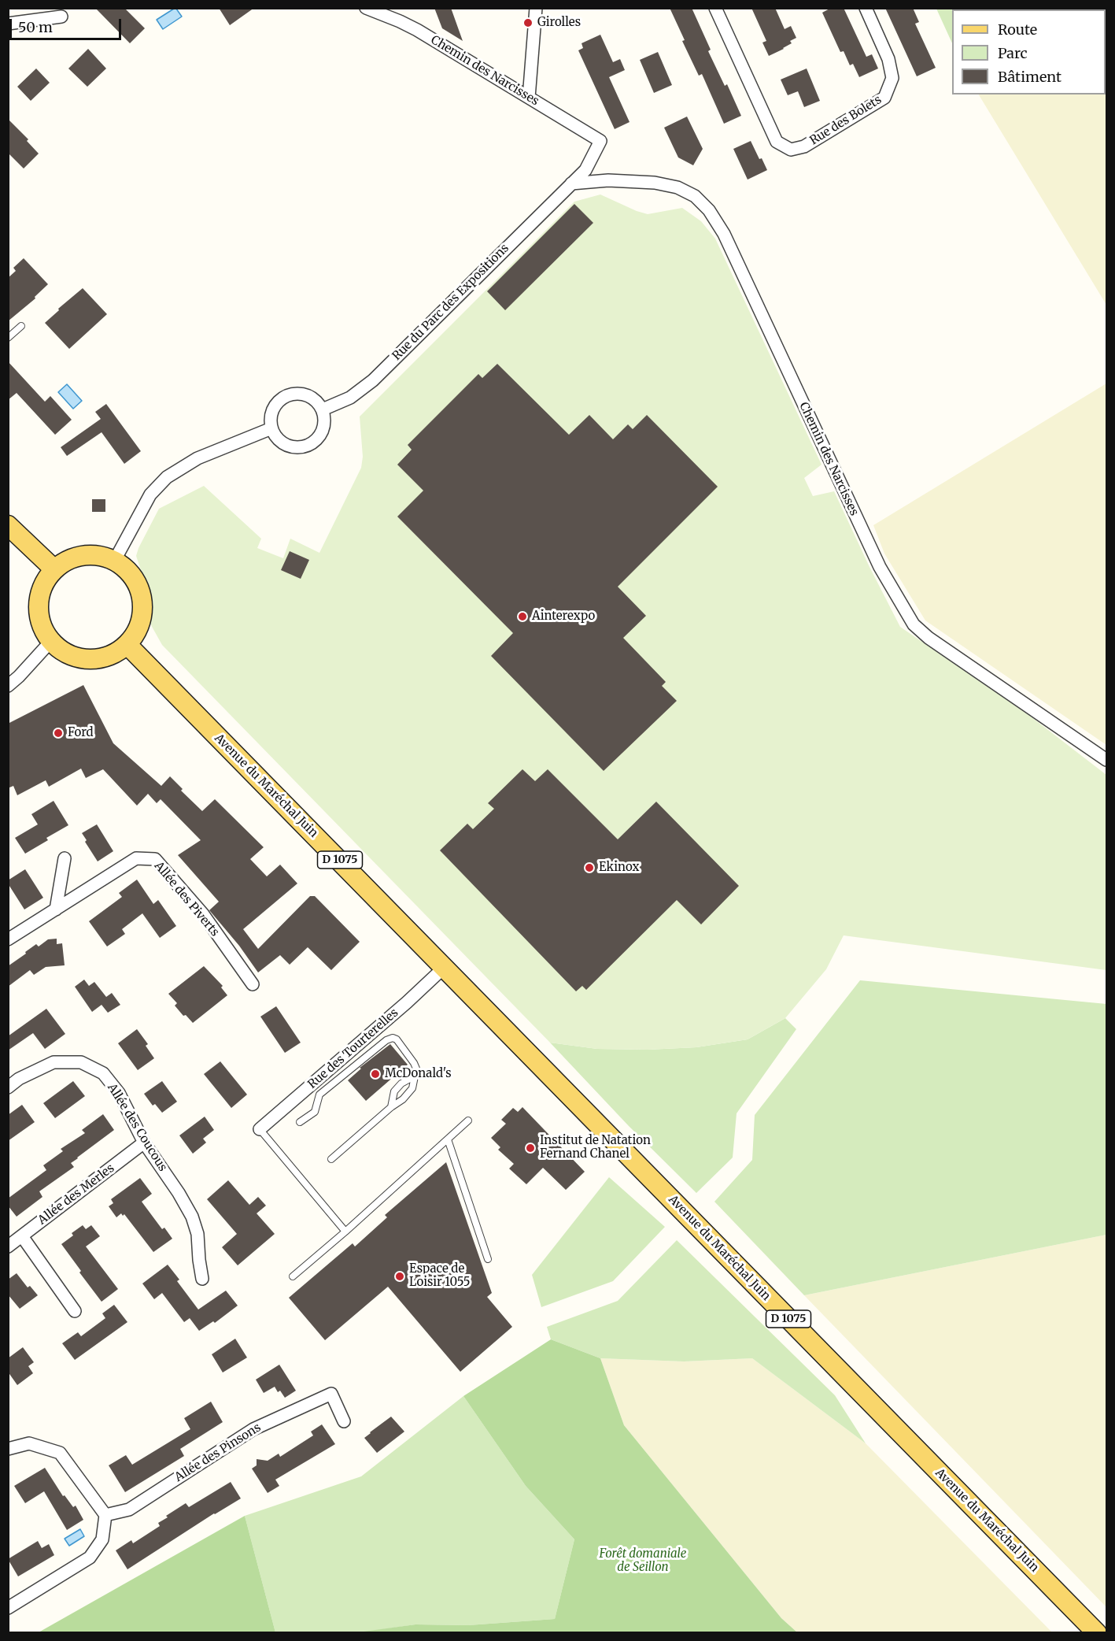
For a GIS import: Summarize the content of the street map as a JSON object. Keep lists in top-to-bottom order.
{
  "streets": {
    "main road": ["Avenue du Maréchal Juin", "D 1075"],
    "street": [
      "Chemin des Narcisses",
      "Rue des Bolets",
      "Rue du Parc des Expositions",
      "Allée des Piverts",
      "Rue des Tourterelles",
      "Allée des Coucous",
      "Allée des Merles",
      "Allée des Pinsons"
    ]
  },
  "crossings": [
    ["Chemin des Narcisses", "Rue du Parc des Expositions"],
    ["Avenue du Maréchal Juin", "Rue des Tourterelles"],
    ["Allée des Coucous", "Allée des Merles"]
  ],
  "parks": ["Forêt domaniale de Seillon"],
  "places": [
    "Girolles",
    "Ainterexpo",
    "Ford",
    "Ekinox",
    "McDonald's",
    "Institut de Natation Fernand Chanel",
    "Espace de Loisir 1055"
  ],
  "legend": ["Route", "Parc", "Bâtiment"],
  "scale_bar": "50 m"
}
